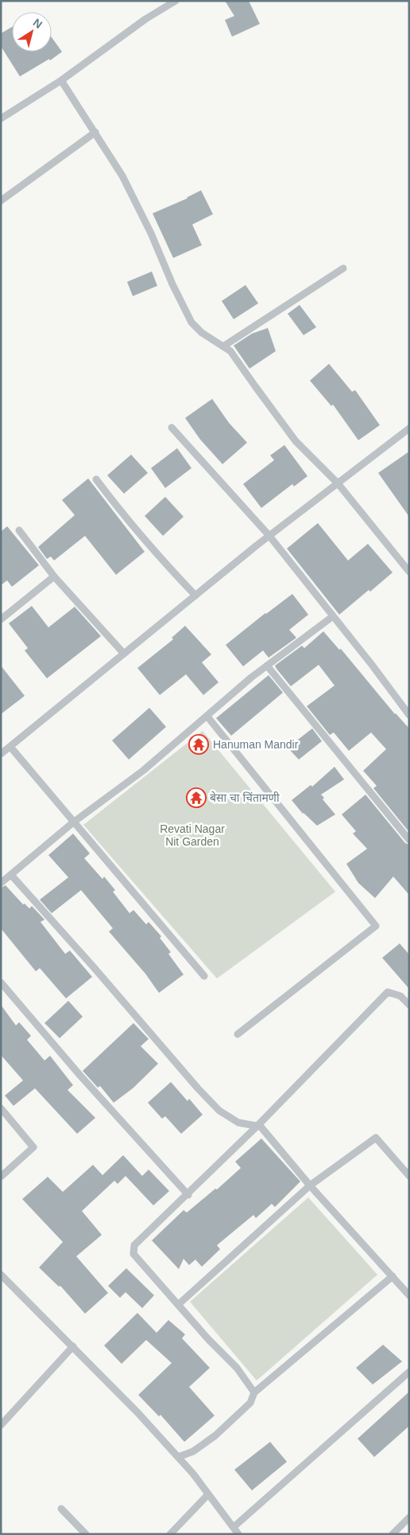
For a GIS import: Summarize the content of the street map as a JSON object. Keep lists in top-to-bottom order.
{
  "parks": ["Revati Nagar Nit Garden"],
  "places": {
    "temple": ["Hanuman Mandir", "बेसा चा चिंतामणी"]
  },
  "north": "top right"
}
